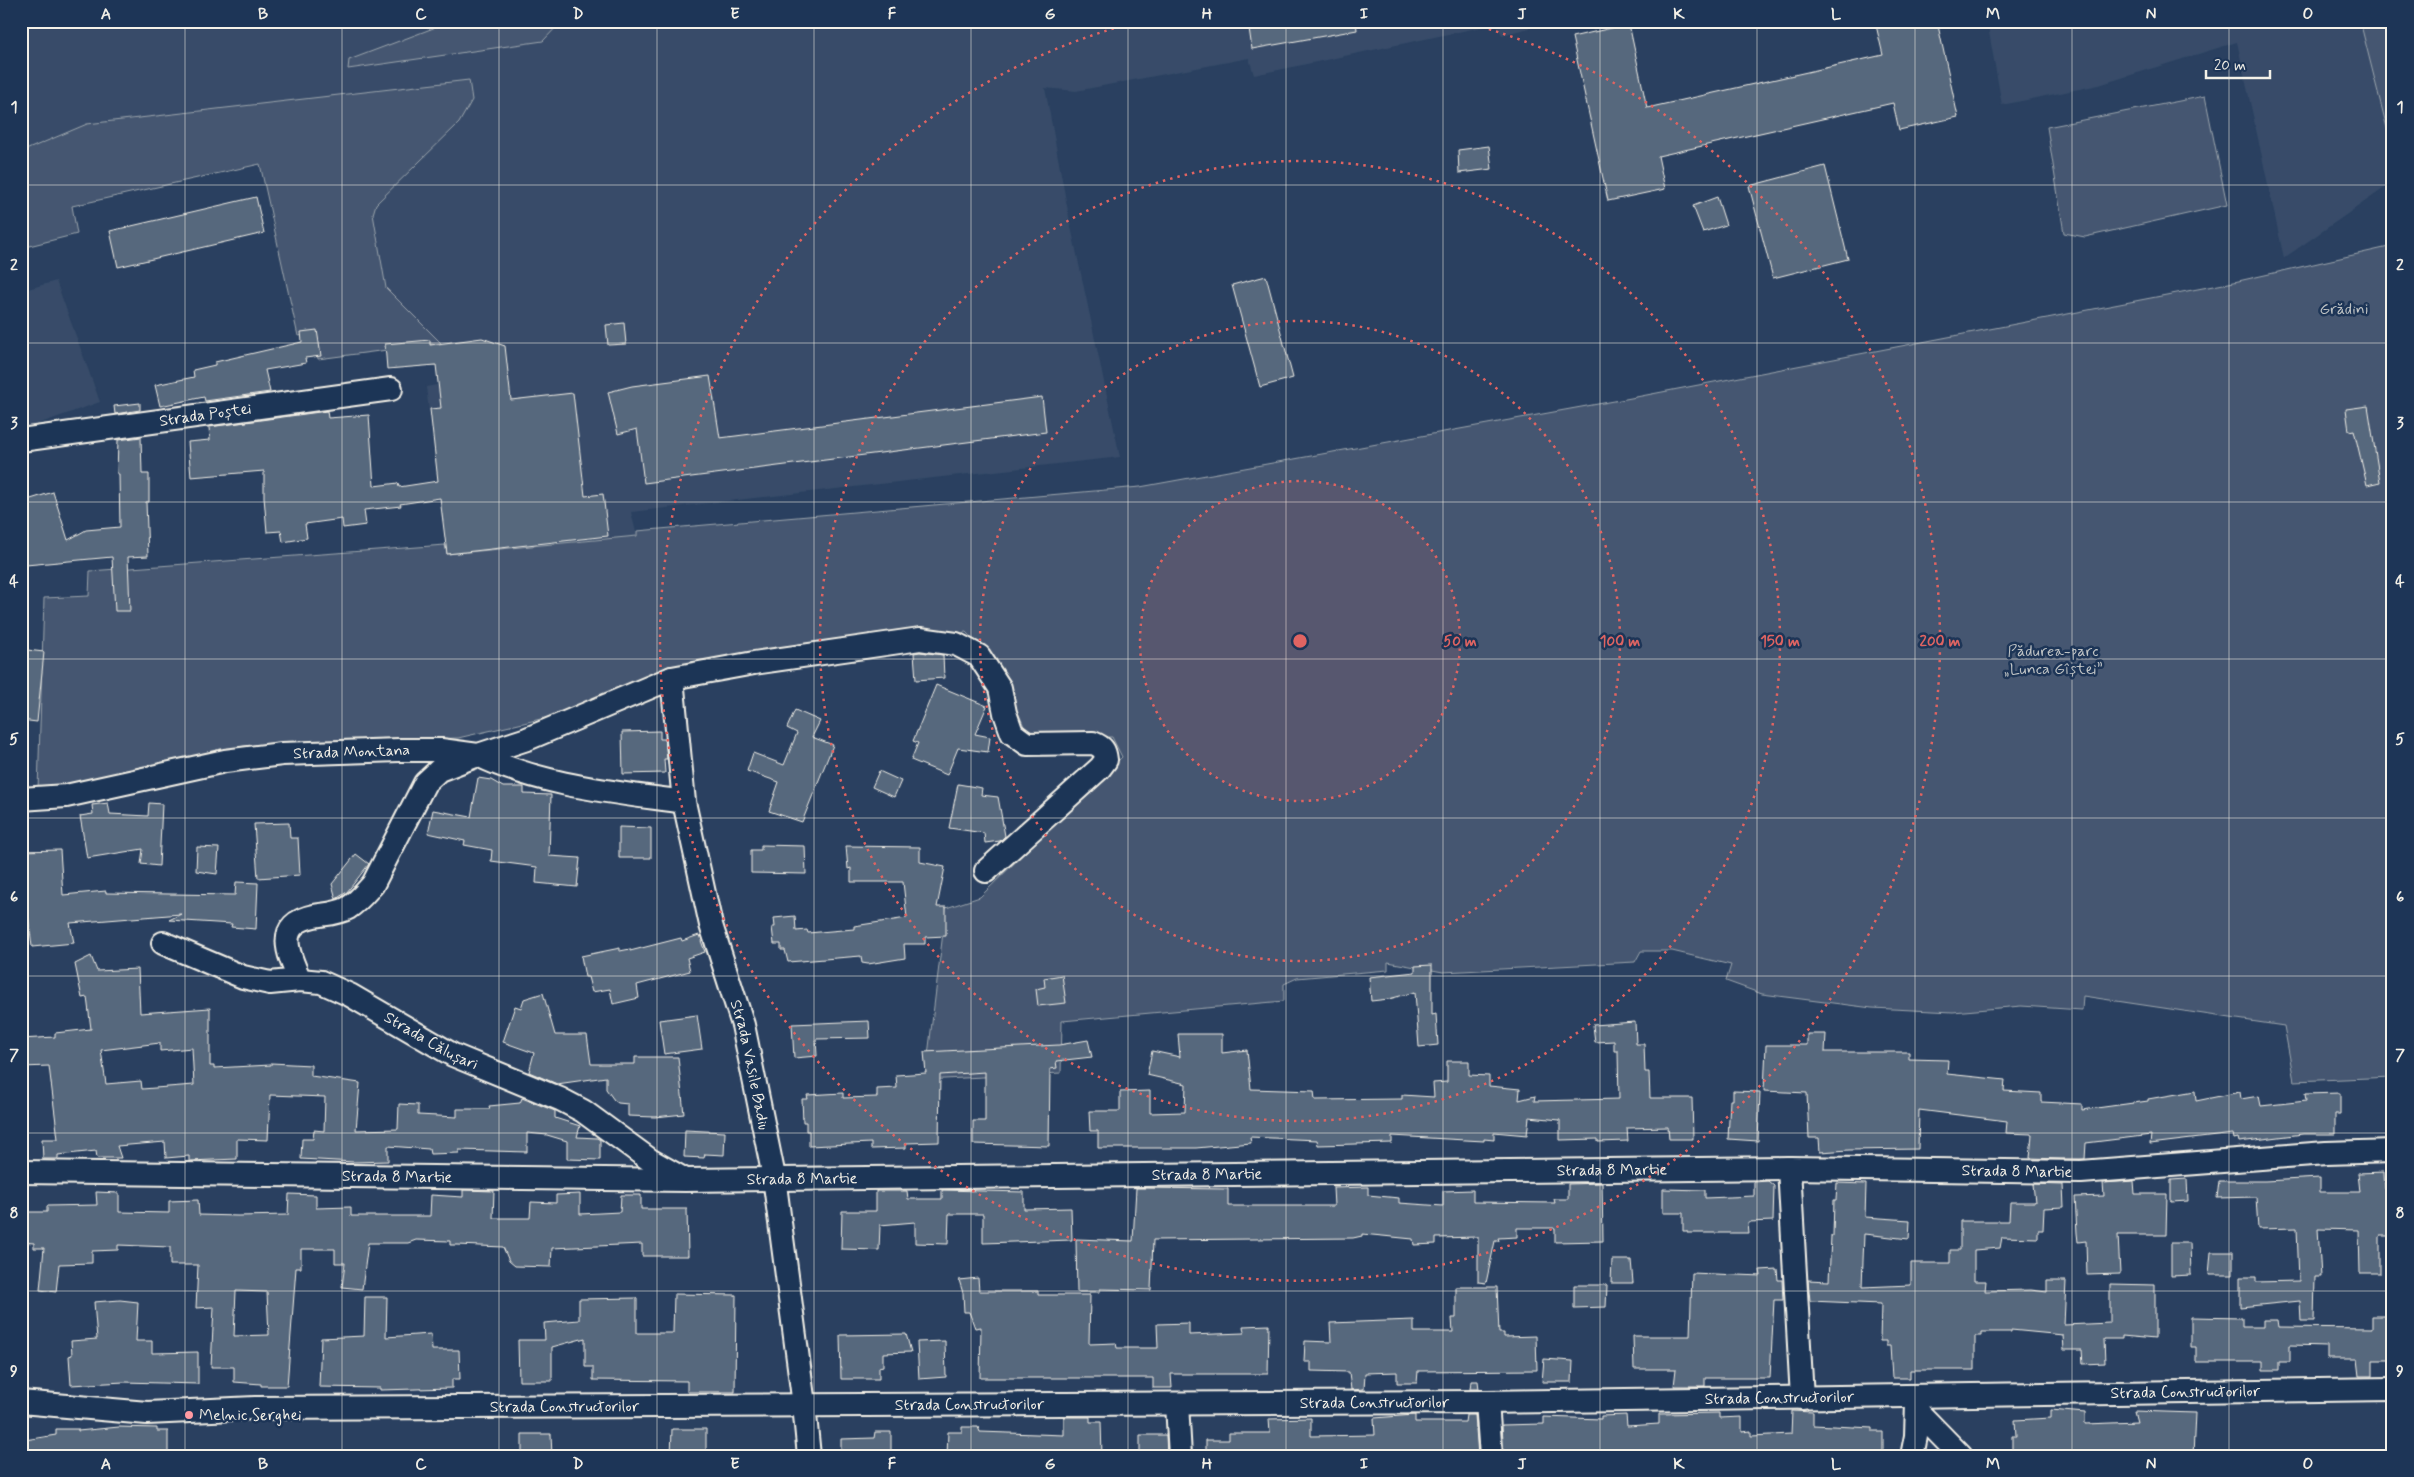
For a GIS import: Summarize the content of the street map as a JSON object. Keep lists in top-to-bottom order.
{
  "streets": {
    "street": [
      "Strada Poștei",
      "Strada Montana",
      "Strada Călușari",
      "Strada Vasile Badiu",
      "Strada 8 Martie",
      "Strada Constructorilor"
    ]
  },
  "crossings": [
    ["Strada Montana", "Strada Vasile Badiu"],
    ["Strada Călușari", "Strada 8 Martie"],
    ["Strada Vasile Badiu", "Strada 8 Martie"],
    ["Strada Vasile Badiu", "Strada Constructorilor"]
  ],
  "parks": ["Grădini", "Pădurea-parc „Lunca Gîștei”"],
  "places": ["Melnic Serghei"],
  "scale_bar": "20 m",
  "grid": {
    "columns": [
      "A",
      "B",
      "C",
      "D",
      "E",
      "F",
      "G",
      "H",
      "I",
      "J",
      "K",
      "L",
      "M",
      "N",
      "O"
    ],
    "rows": [
      "1",
      "2",
      "3",
      "4",
      "5",
      "6",
      "7",
      "8",
      "9"
    ]
  },
  "rings": [
    "50 m",
    "100 m",
    "150 m",
    "200 m"
  ]
}
